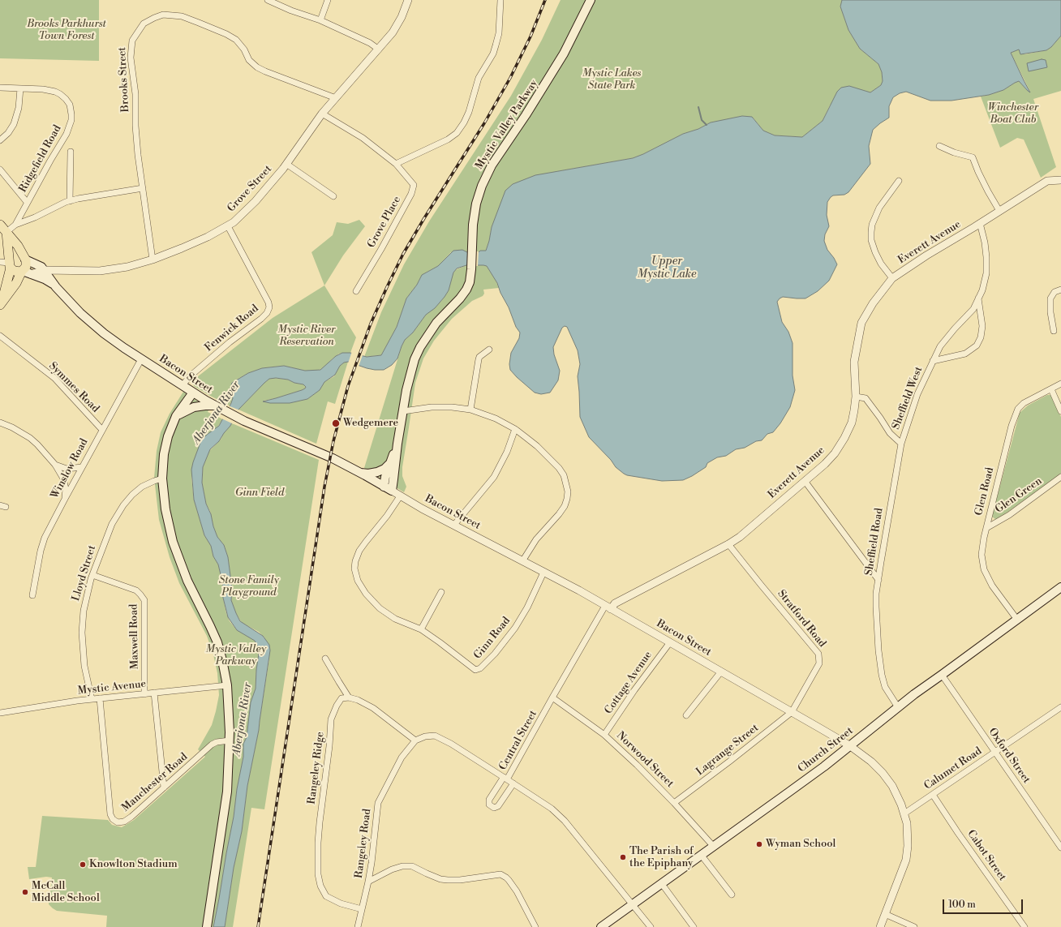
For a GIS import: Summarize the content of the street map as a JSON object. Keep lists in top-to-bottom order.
{
  "streets": {
    "main road": ["Mystic Valley Parkway", "Bacon Street", "Church Street"],
    "street": [
      "Brooks Street",
      "Ridgefield Road",
      "Grove Street",
      "Grove Place",
      "Everett Avenue",
      "Fenwick Road",
      "Symmes Road",
      "Sheffield West",
      "Winslow Road",
      "Glen Road",
      "Glen Green",
      "Sheffield Road",
      "Lloyd Street",
      "Stratford Road",
      "Maxwell Road",
      "Ginn Road",
      "Cottage Avenue",
      "Mystic Avenue",
      "Central Street",
      "Lagrange Street",
      "Oxford Street",
      "Norwood Street",
      "Rangeley Ridge",
      "Calumet Road",
      "Manchester Road",
      "Rangeley Road",
      "Cabot Street"
    ]
  },
  "crossings": [
    ["Brooks Street", "Grove Street"],
    ["Mystic Valley Parkway", "Bacon Street"],
    ["Grove Street", "Grove Place"],
    ["Grove Street", "Fenwick Road"],
    ["Grove Street", "Bacon Street"],
    ["Everett Avenue", "Bacon Street"],
    ["Everett Avenue", "Sheffield West"],
    ["Everett Avenue", "Stratford Road"],
    ["Everett Avenue", "Central Street"],
    ["Fenwick Road", "Bacon Street"],
    ["Bacon Street", "Winslow Road"],
    ["Bacon Street", "Stratford Road"],
    ["Bacon Street", "Ginn Road"],
    ["Bacon Street", "Cottage Avenue"],
    ["Bacon Street", "Central Street"],
    ["Bacon Street", "Lagrange Street"],
    ["Bacon Street", "Church Street"],
    ["Bacon Street", "Calumet Road"],
    ["Symmes Road", "Winslow Road"],
    ["Sheffield West", "Sheffield Road"],
    ["Glen Road", "Glen Green"],
    ["Glen Road", "Church Street"],
    ["Sheffield Road", "Church Street"],
    ["Lloyd Street", "Maxwell Road"],
    ["Lloyd Street", "Mystic Avenue"],
    ["Stratford Road", "Lagrange Street"],
    ["Maxwell Road", "Mystic Avenue"],
    ["Cottage Avenue", "Norwood Street"],
    ["Mystic Avenue", "Manchester Road"],
    ["Central Street", "Church Street"],
    ["Central Street", "Norwood Street"],
    ["Lagrange Street", "Norwood Street"],
    ["Church Street", "Oxford Street"],
    ["Church Street", "Norwood Street"],
    ["Oxford Street", "Calumet Road"],
    ["Rangeley Ridge", "Rangeley Road"],
    ["Calumet Road", "Cabot Street"]
  ],
  "water": ["Upper Mystic Lake", "Aberjona River"],
  "parks": [
    "Brooks Parkhurst Town Forest",
    "Mystic Lakes State Park",
    "Winchester Boat Club",
    "Mystic River Reservation",
    "Ginn Field",
    "Stone Family Playground",
    "Mystic Valley Parkway"
  ],
  "places": [
    "Wedgemere",
    "Wyman School",
    "The Parish of the Epiphany",
    "Knowlton Stadium",
    "McCall Middle School"
  ],
  "scale_bar": "100 m"
}
